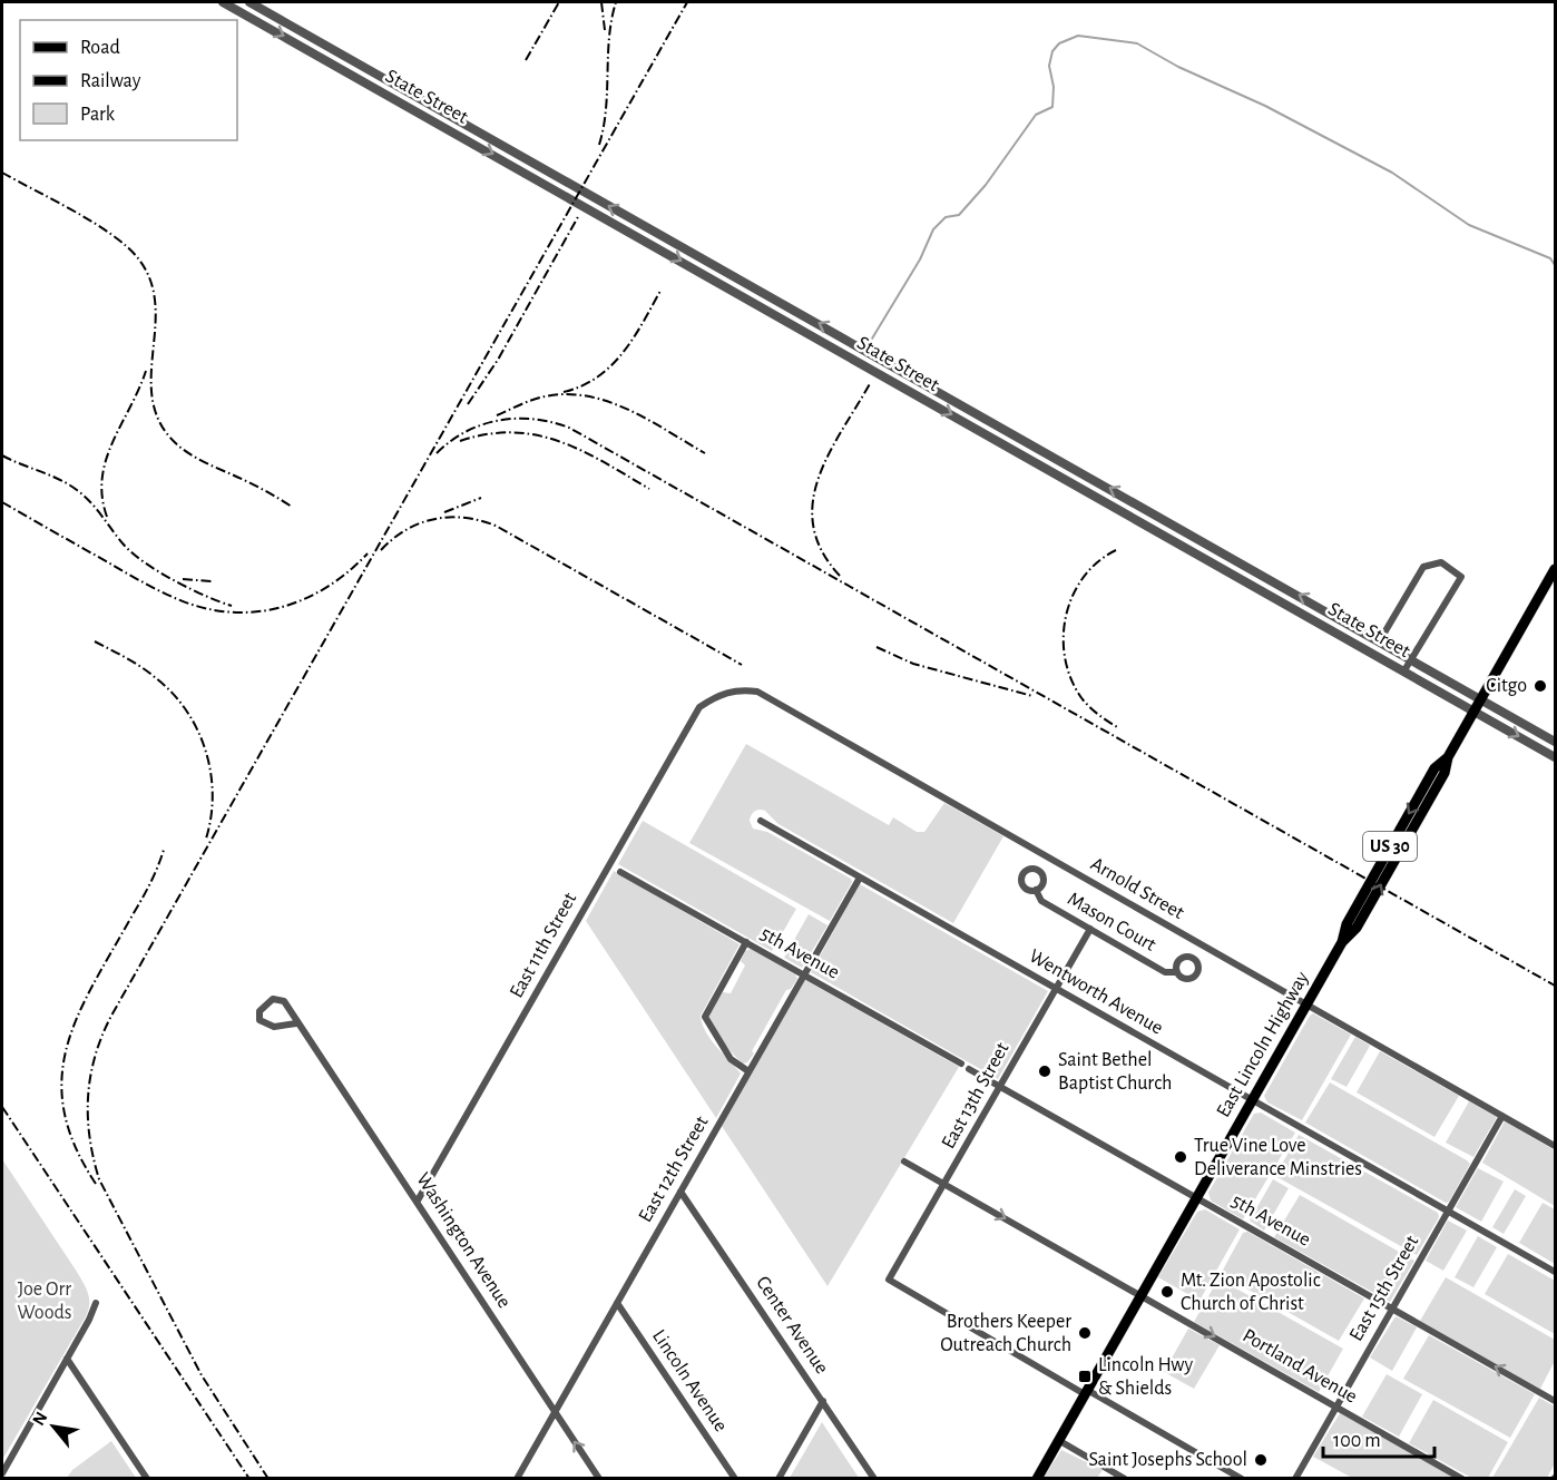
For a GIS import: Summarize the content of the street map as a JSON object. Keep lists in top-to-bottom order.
{
  "streets": {
    "main road": ["US 30", "East Lincoln Highway"],
    "street": [
      "State Street",
      "Arnold Street",
      "Mason Court",
      "East 11th Street",
      "5th Avenue",
      "Wentworth Avenue",
      "East 13th Street",
      "East 12th Street",
      "Washington Avenue",
      "East 15th Street",
      "Center Avenue",
      "Portland Avenue",
      "Lincoln Avenue"
    ]
  },
  "crossings": [
    ["State Street", "East Lincoln Highway"],
    ["Arnold Street", "East 11th Street"],
    ["Arnold Street", "East Lincoln Highway"],
    ["Arnold Street", "East 15th Street"],
    ["Mason Court", "East 13th Street"],
    ["East 11th Street", "Washington Avenue"],
    ["5th Avenue", "East Lincoln Highway"],
    ["5th Avenue", "East 13th Street"],
    ["5th Avenue", "East 12th Street"],
    ["5th Avenue", "East 15th Street"],
    ["Wentworth Avenue", "East Lincoln Highway"],
    ["Wentworth Avenue", "East 13th Street"],
    ["Wentworth Avenue", "East 12th Street"],
    ["Wentworth Avenue", "East 15th Street"],
    ["East Lincoln Highway", "East 13th Street"],
    ["East Lincoln Highway", "Portland Avenue"],
    ["East 13th Street", "Portland Avenue"],
    ["East 12th Street", "Washington Avenue"],
    ["East 12th Street", "Center Avenue"],
    ["East 12th Street", "Lincoln Avenue"],
    ["East 15th Street", "Portland Avenue"]
  ],
  "one_way": ["Portland Avenue"],
  "parks": ["Joe Orr Woods"],
  "places": {
    "other": [
      "Citgo",
      "Saint Bethel Baptist Church",
      "True Vine Love Deliverance Minstries",
      "Mt. Zion Apostolic Church of Christ",
      "Brothers Keeper Outreach Church",
      "Saint Josephs School"
    ],
    "transit": ["Lincoln Hwy & Shields"]
  },
  "legend": ["Road", "Railway", "Park"],
  "scale_bar": "100 m",
  "north": "top left"
}
